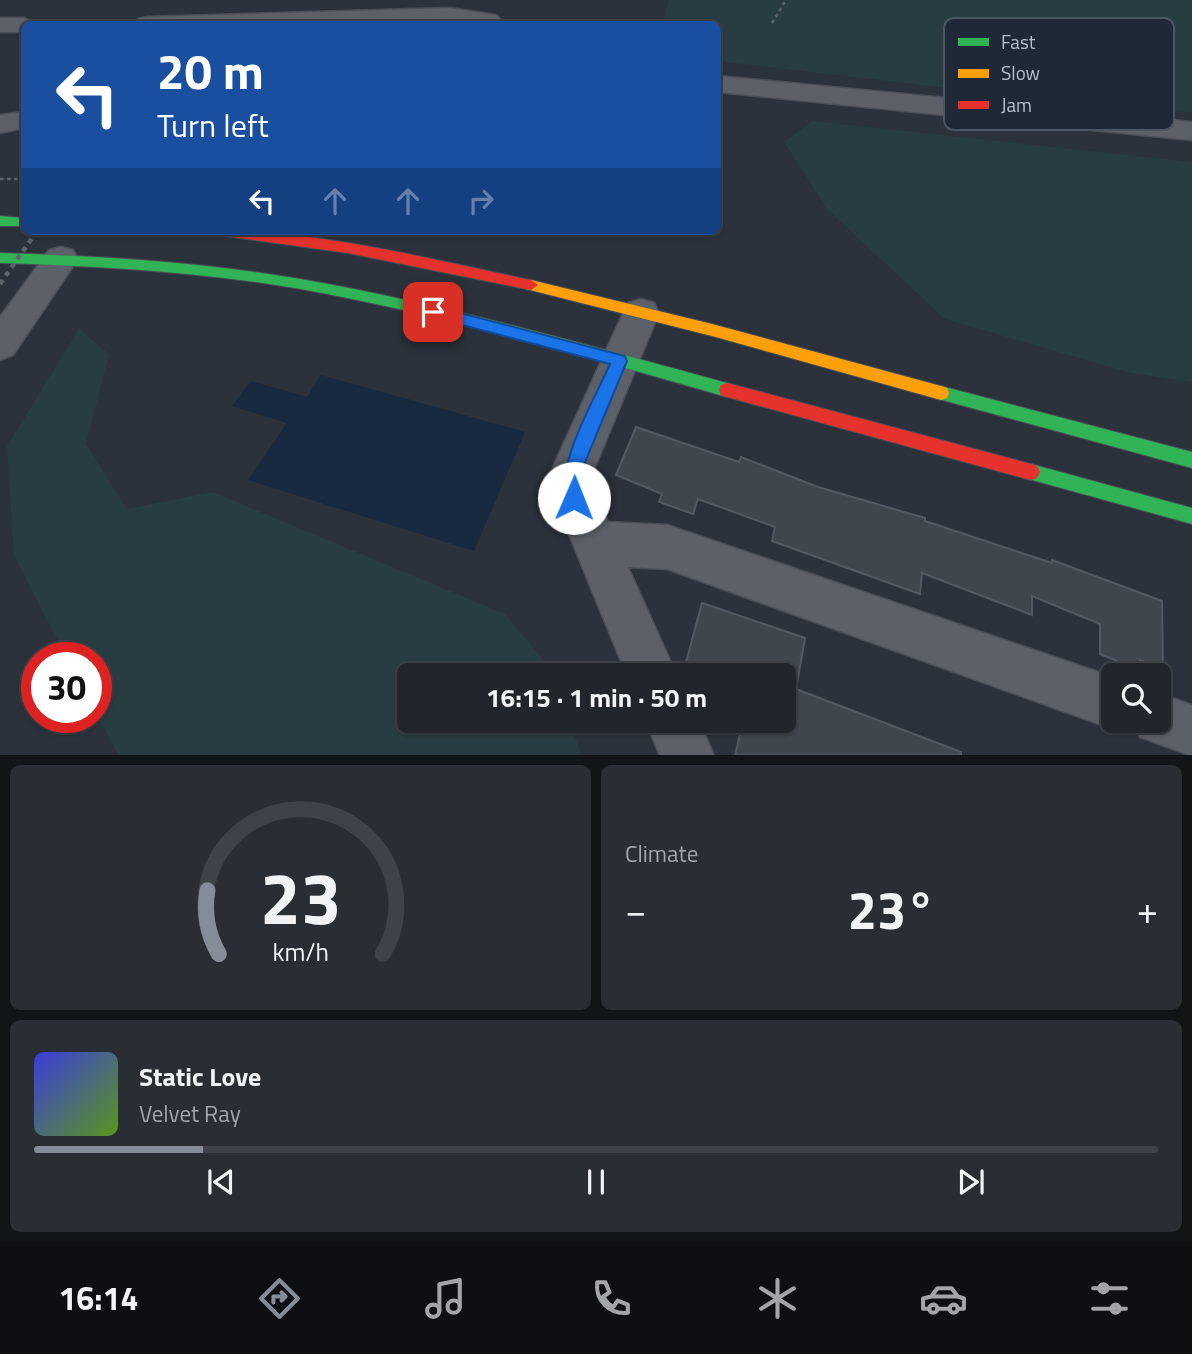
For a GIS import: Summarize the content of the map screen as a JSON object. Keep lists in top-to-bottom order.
{
  "legend": ["Fast", "Slow", "Jam"],
  "page": {
    "turn": ["20 m", "Turn left"],
    "limit": "30",
    "trip": "16:15 · 1 min · 50 m",
    "tile": "Climate",
    "heat": ["−", "23°", "+"],
    "song": ["Static Love", "Velvet Ray"],
    "tabs": "16:14",
    "gauge": ["23", "km/h"]
  }
}
